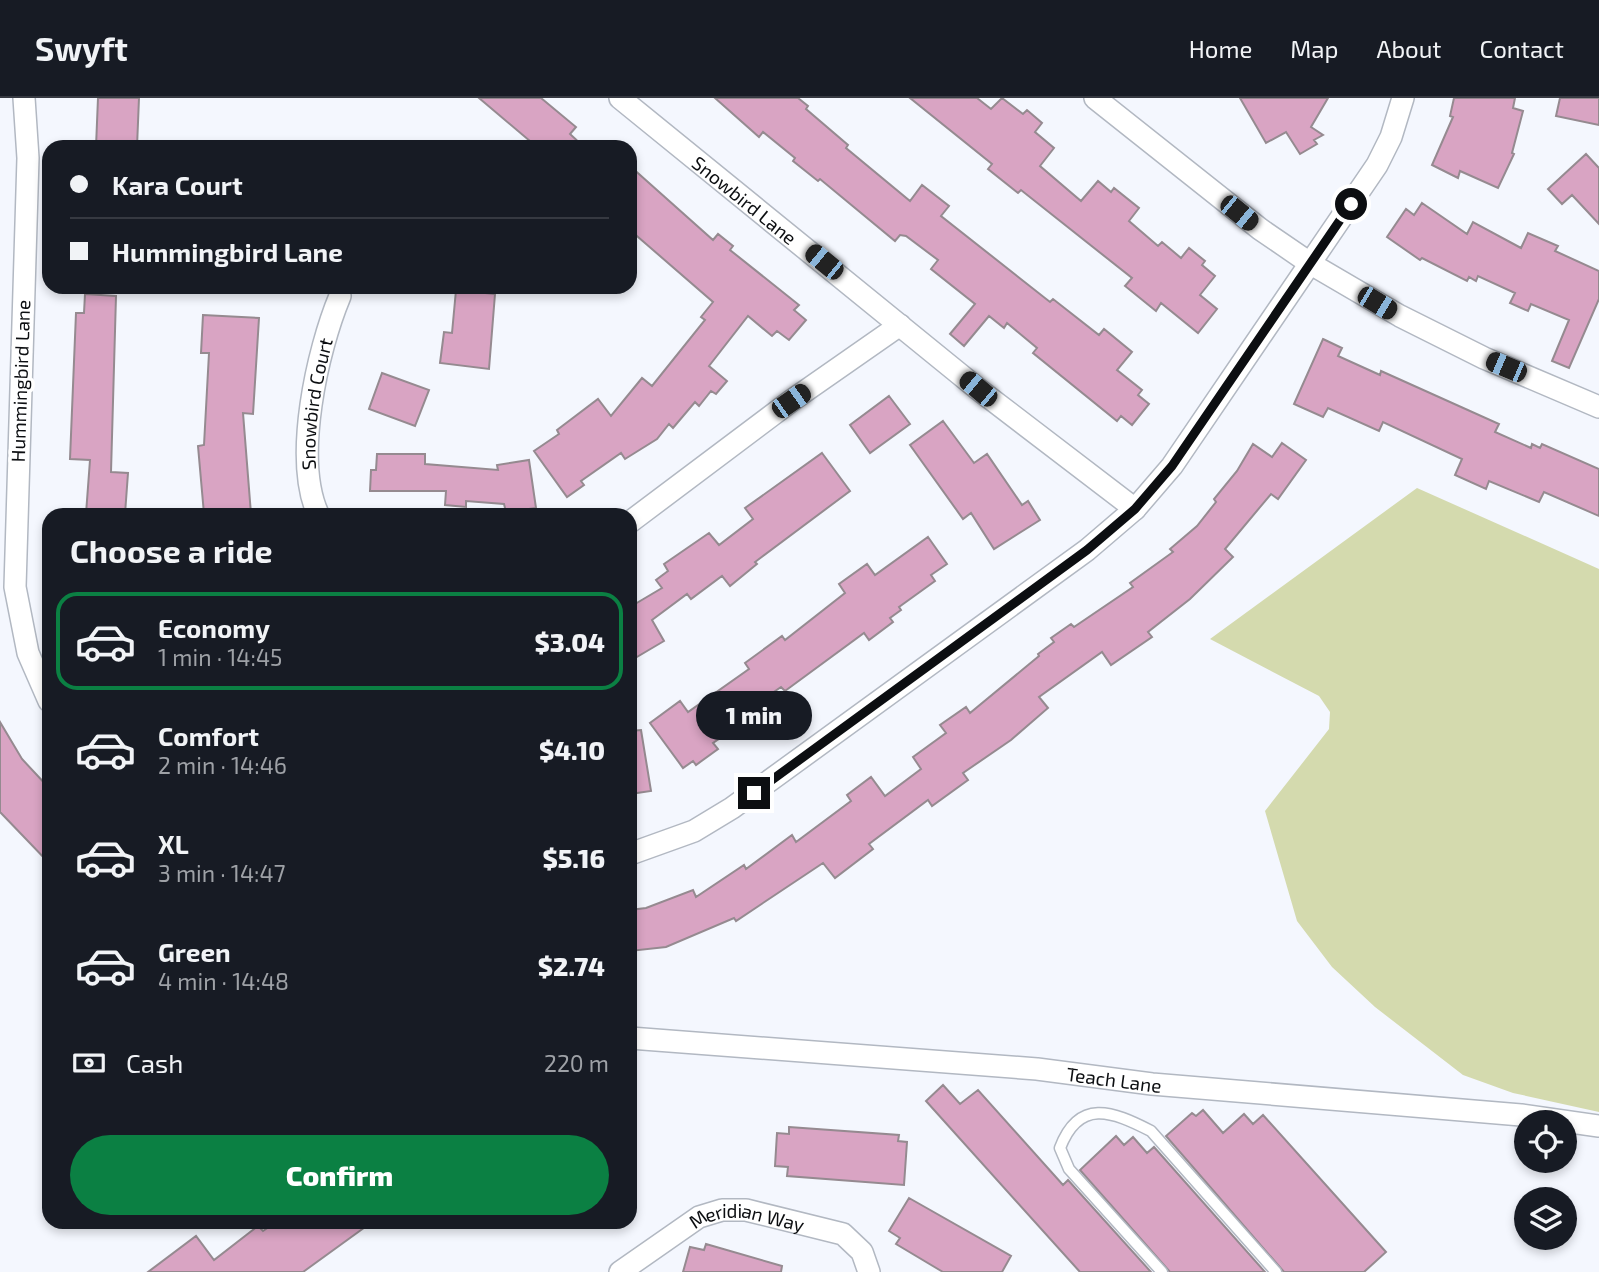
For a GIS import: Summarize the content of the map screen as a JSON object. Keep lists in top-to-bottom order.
{
  "streets": {
    "street": [
      "Snowbird Lane",
      "Hummingbird Lane",
      "Snowbird Court",
      "Teach Lane",
      "Meridian Way"
    ]
  },
  "page": {
    "header": "Swyft",
    "nav": [
      "Home",
      "Map",
      "About",
      "Contact"
    ],
    "banner": ["Kara Court", "Hummingbird Lane"],
    "heading": "Choose a ride",
    "list": [
      {
        "name": "Economy",
        "note": "1 min · 14:45",
        "value": "$3.04"
      },
      {
        "name": "Comfort",
        "note": "2 min · 14:46",
        "value": "$4.10"
      },
      {
        "name": "XL",
        "note": "3 min · 14:47",
        "value": "$5.16"
      },
      {
        "name": "Green",
        "note": "4 min · 14:48",
        "value": "$2.74"
      }
    ],
    "bubble": "1 min",
    "pay": ["Cash", "220 m"],
    "buttons": "Confirm"
  }
}
